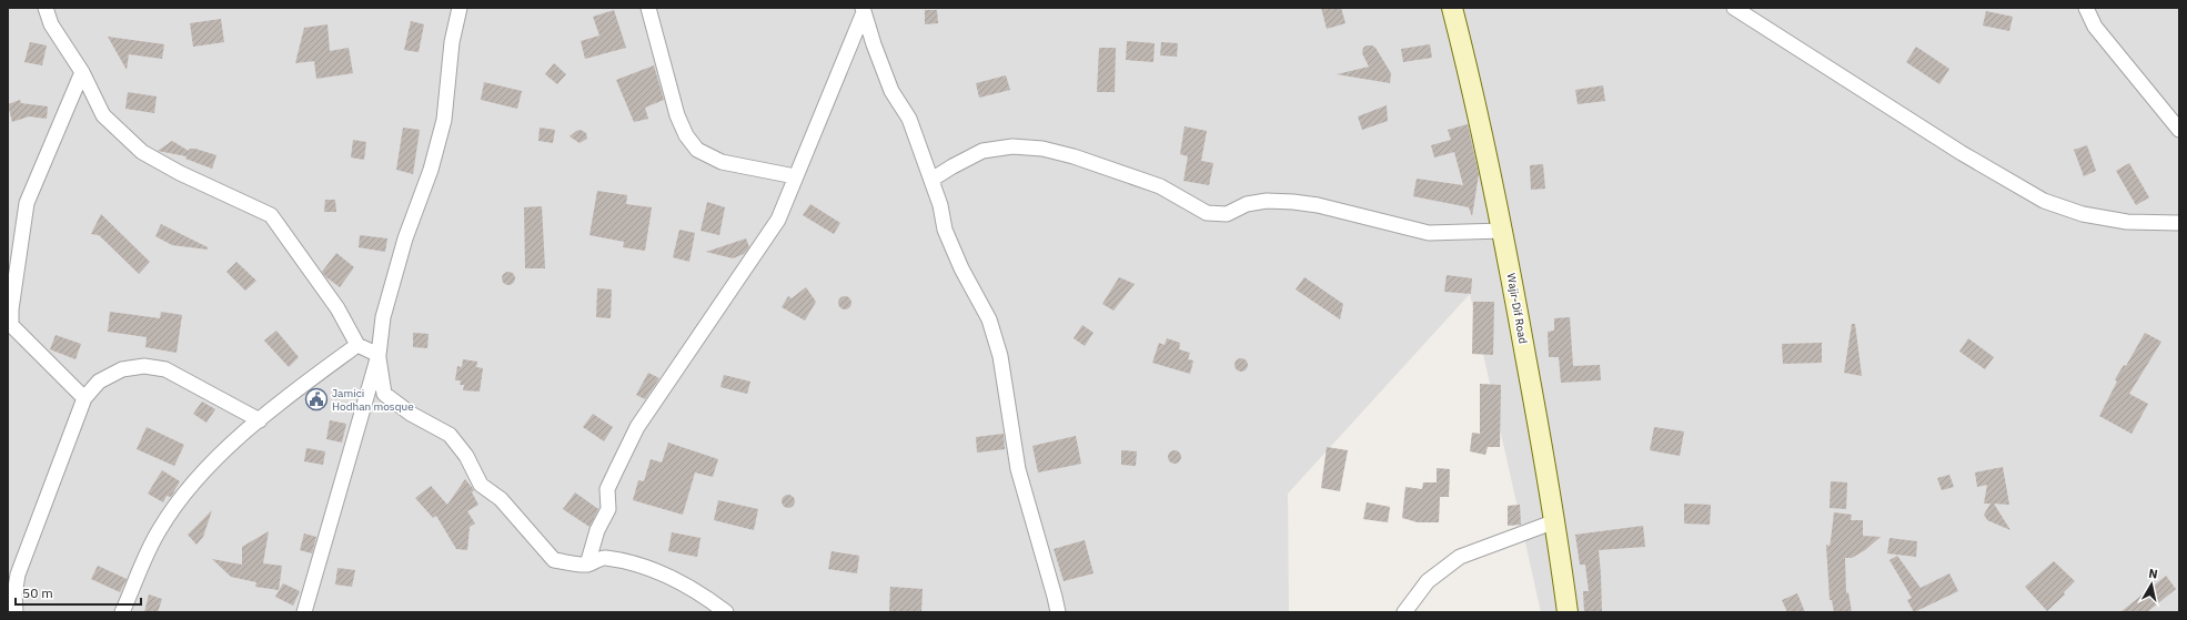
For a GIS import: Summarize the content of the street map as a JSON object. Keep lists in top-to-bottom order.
{
  "streets": {
    "main road": ["Wajir-Dif Road"]
  },
  "places": {
    "public building": ["Jamici Hodhan mosque"]
  },
  "scale_bar": "50 m",
  "north": "top"
}
